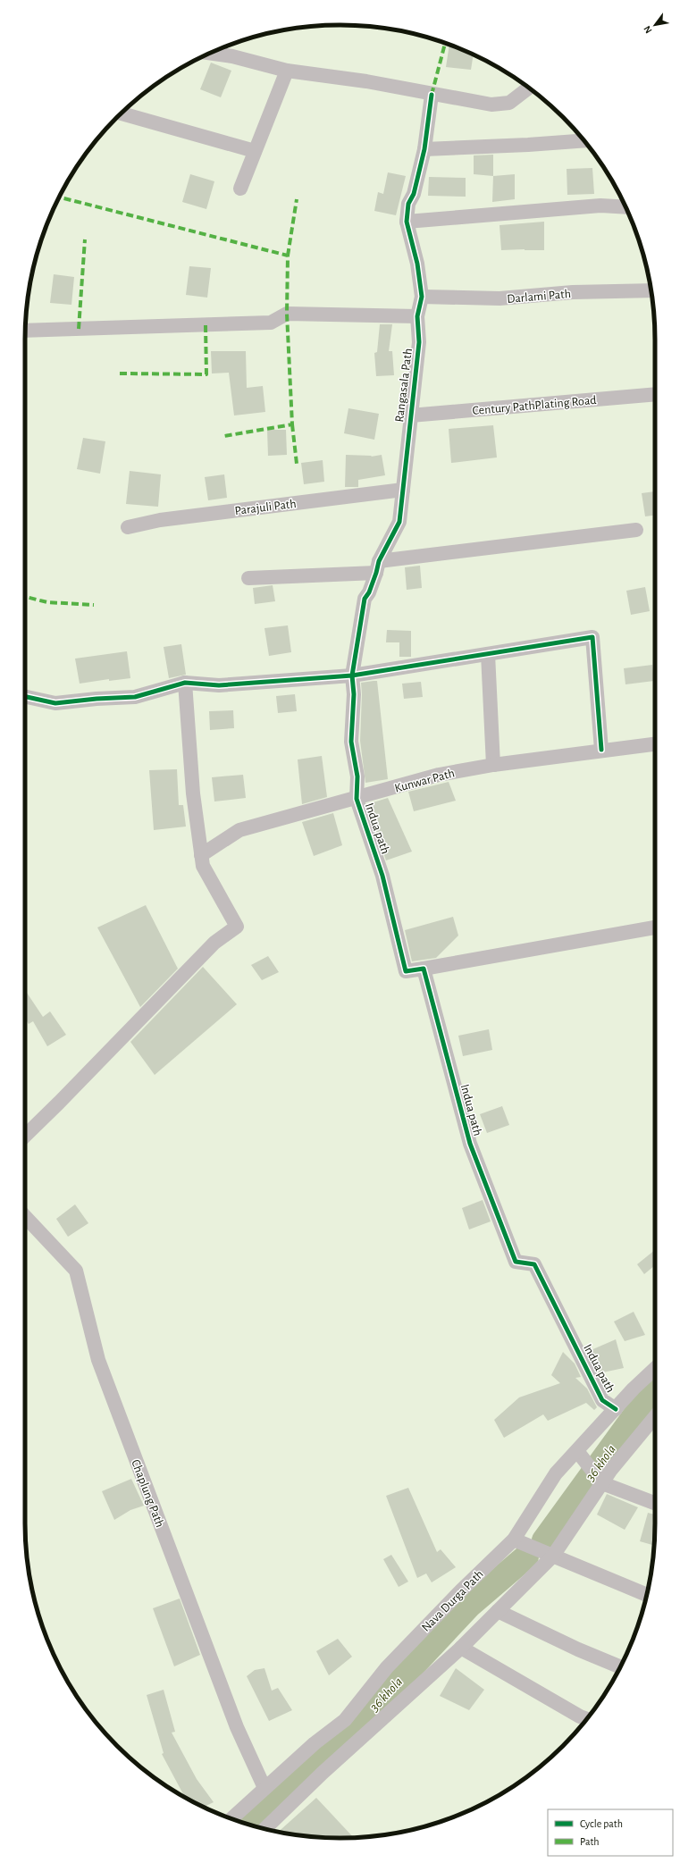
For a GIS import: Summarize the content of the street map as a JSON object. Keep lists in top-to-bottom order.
{
  "streets": {
    "street": [
      "Darlami Path",
      "Rangasala Path",
      "Century PathPlating Road",
      "Parajuli Path",
      "Kunwar Path",
      "Indua path",
      "Chaplung Path",
      "Nava Durga Path"
    ]
  },
  "crossings": [
    ["Darlami Path", "Rangasala Path"],
    ["Rangasala Path", "Century PathPlating Road"],
    ["Rangasala Path", "Parajuli Path"],
    ["Rangasala Path", "Kunwar Path"],
    ["Rangasala Path", "Indua path"],
    ["Kunwar Path", "Indua path"],
    ["Indua path", "Nava Durga Path"],
    ["Chaplung Path", "Nava Durga Path"]
  ],
  "water": ["36 khola"],
  "legend": ["Cycle path", "Path"],
  "north": "bottom left"
}
